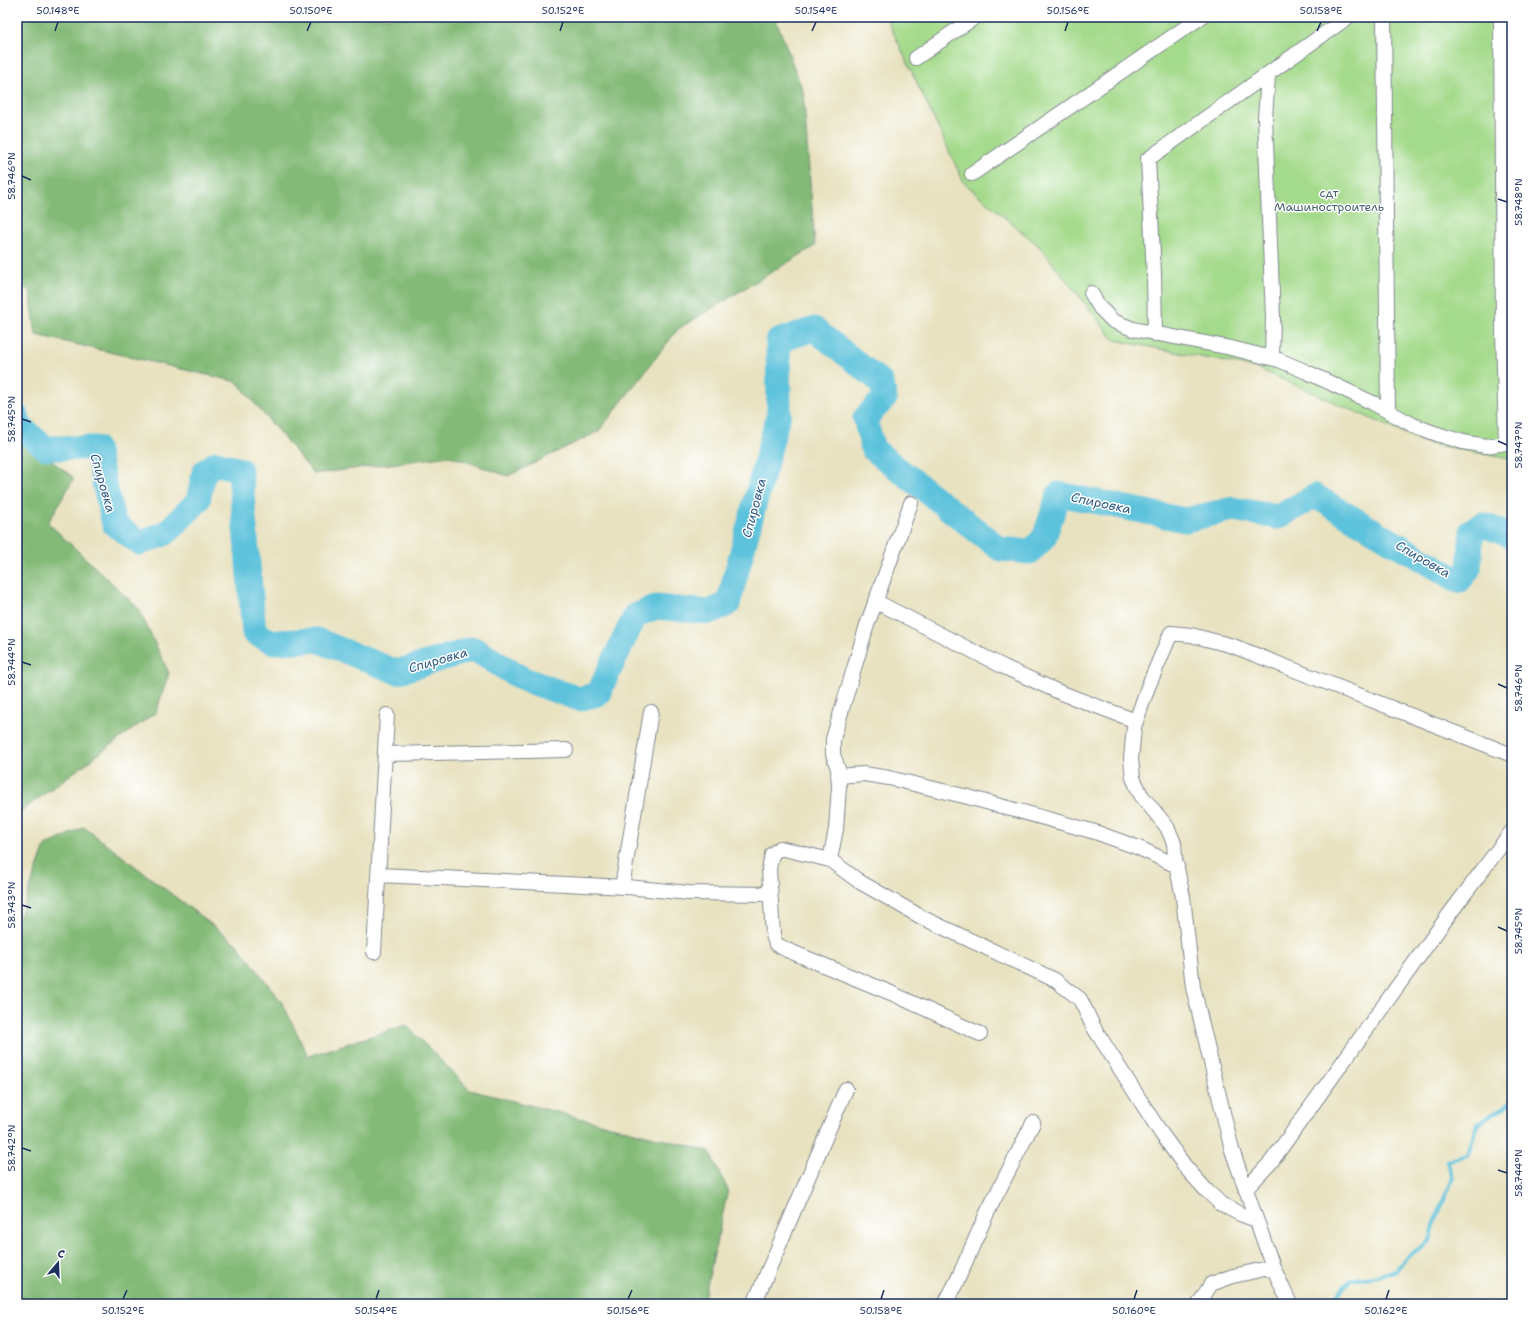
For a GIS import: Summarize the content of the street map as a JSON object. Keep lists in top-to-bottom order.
{
  "water": ["Спировка"],
  "parks": ["сдт Машиностроитель"],
  "north": "top",
  "coordinates": [
    "50.148°E",
    "50.150°E",
    "50.152°E",
    "50.154°E",
    "50.156°E",
    "50.158°E",
    "58.746°N",
    "58.748°N",
    "58.745°N",
    "58.747°N",
    "58.744°N",
    "58.743°N",
    "58.742°N",
    "50.160°E",
    "50.162°E"
  ]
}
